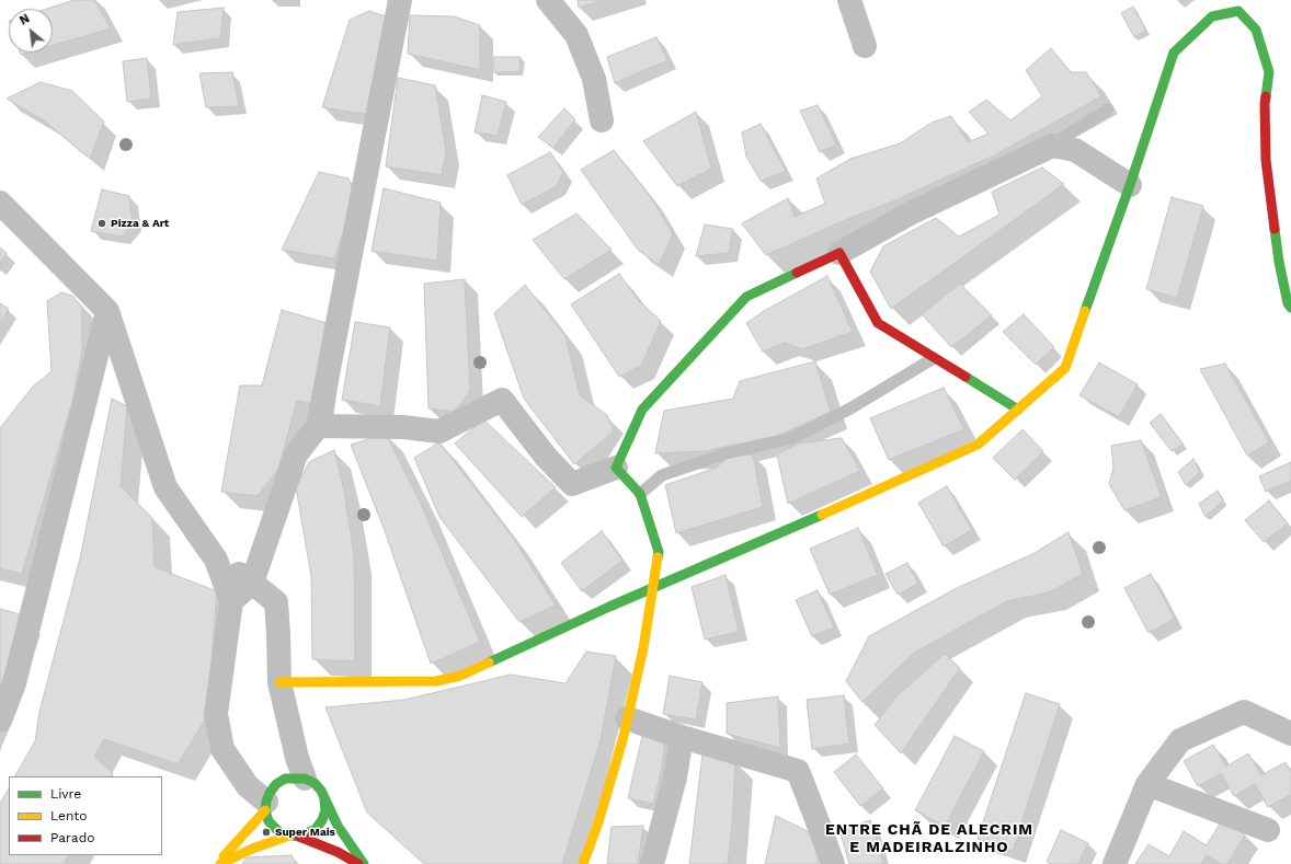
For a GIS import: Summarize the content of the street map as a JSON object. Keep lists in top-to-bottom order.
{
  "districts": ["ENTRE CHÃ DE ALECRIM E MADEIRALZINHO"],
  "places": ["Pizza & Art", "Super Mais"],
  "legend": ["Livre", "Lento", "Parado"],
  "north": "top left"
}
